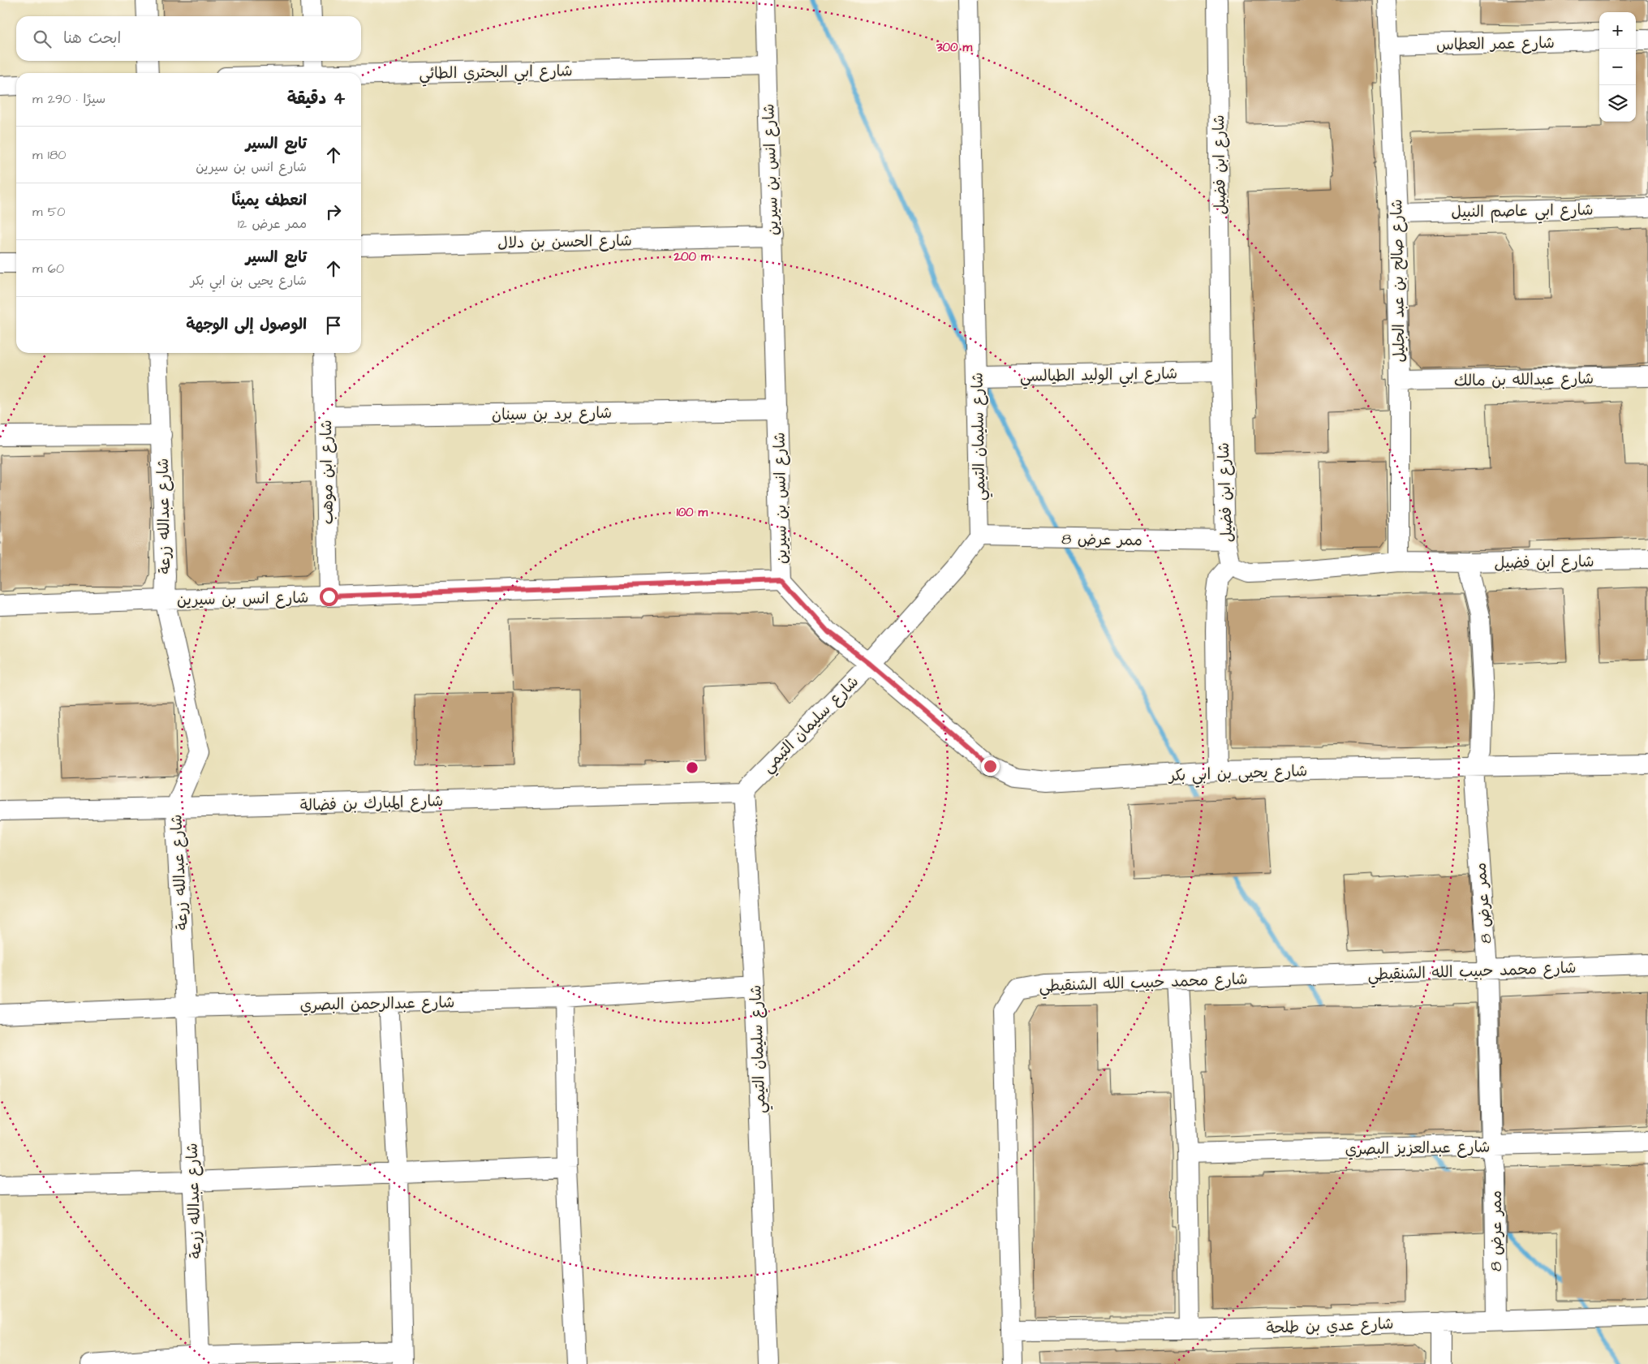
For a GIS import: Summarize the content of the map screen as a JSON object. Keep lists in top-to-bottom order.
{
  "streets": {
    "street": [
      "شارع عمر العطاس",
      "شارع ابي البحتري الطائي",
      "شارع ابن فضيل",
      "شارع انس بن سيرين",
      "شارع ابي عاصم النبيل",
      "شارع الحسن بن دلال",
      "شارع صالح بن عبد الجليل",
      "شارع ابي الوليد الطيالسي",
      "شارع عبدالله بن مالك",
      "شارع برد بن سينان",
      "شارع سليمان التيمي",
      "شارع ابن موهب",
      "شارع عبدالله زرعة",
      "ممر عرض 8",
      "شارع يحيى بن ابي بكر",
      "شارع المبارك بن فضالة",
      "شارع محمد حبيب الله الشنقيطي",
      "شارع عبدالرحمن البصري",
      "شارع عبدالعزيز البصري",
      "شارع عدي بن طلحة"
    ]
  },
  "crossings": [
    ["شارع عمر العطاس", "شارع صالح بن عبد الجليل"],
    ["شارع ابي البحتري الطائي", "شارع انس بن سيرين"],
    ["شارع ابن فضيل", "شارع صالح بن عبد الجليل"],
    ["شارع ابن فضيل", "شارع ابي الوليد الطيالسي"],
    ["شارع ابن فضيل", "ممر عرض 8"],
    ["شارع انس بن سيرين", "شارع الحسن بن دلال"],
    ["شارع انس بن سيرين", "شارع برد بن سينان"],
    ["شارع انس بن سيرين", "شارع ابن موهب"],
    ["شارع انس بن سيرين", "شارع عبدالله زرعة"],
    ["شارع انس بن سيرين", "شارع يحيى بن ابي بكر"],
    ["شارع ابي عاصم النبيل", "شارع صالح بن عبد الجليل"],
    ["شارع صالح بن عبد الجليل", "شارع عبدالله بن مالك"],
    ["شارع ابي الوليد الطيالسي", "شارع سليمان التيمي"],
    ["شارع برد بن سينان", "شارع ابن موهب"],
    ["شارع سليمان التيمي", "ممر عرض 8"],
    ["شارع سليمان التيمي", "شارع يحيى بن ابي بكر"],
    ["شارع سليمان التيمي", "شارع المبارك بن فضالة"],
    ["شارع سليمان التيمي", "شارع عبدالرحمن البصري"],
    ["شارع عبدالله زرعة", "شارع المبارك بن فضالة"],
    ["شارع عبدالله زرعة", "شارع عبدالرحمن البصري"],
    ["ممر عرض 8", "شارع يحيى بن ابي بكر"],
    ["ممر عرض 8", "شارع محمد حبيب الله الشنقيطي"],
    ["ممر عرض 8", "شارع عبدالعزيز البصري"],
    ["ممر عرض 8", "شارع عدي بن طلحة"],
    ["شارع محمد حبيب الله الشنقيطي", "شارع عدي بن طلحة"]
  ],
  "page": {
    "map_buttons": ["+", "−"],
    "search": "ابحث هنا",
    "heading": ["4 دقيقة", "سيرًا · 290 m"],
    "list": [
      ["تابع السير", "شارع انس بن سيرين", "180 m"],
      ["انعطف يمينًا", "ممر عرض 12", "50 m"],
      ["تابع السير", "شارع يحيى بن ابي بكر", "60 m"],
      "الوصول إلى الوجهة"
    ]
  },
  "rings": ["300 m", "200 m", "100 m"]
}
